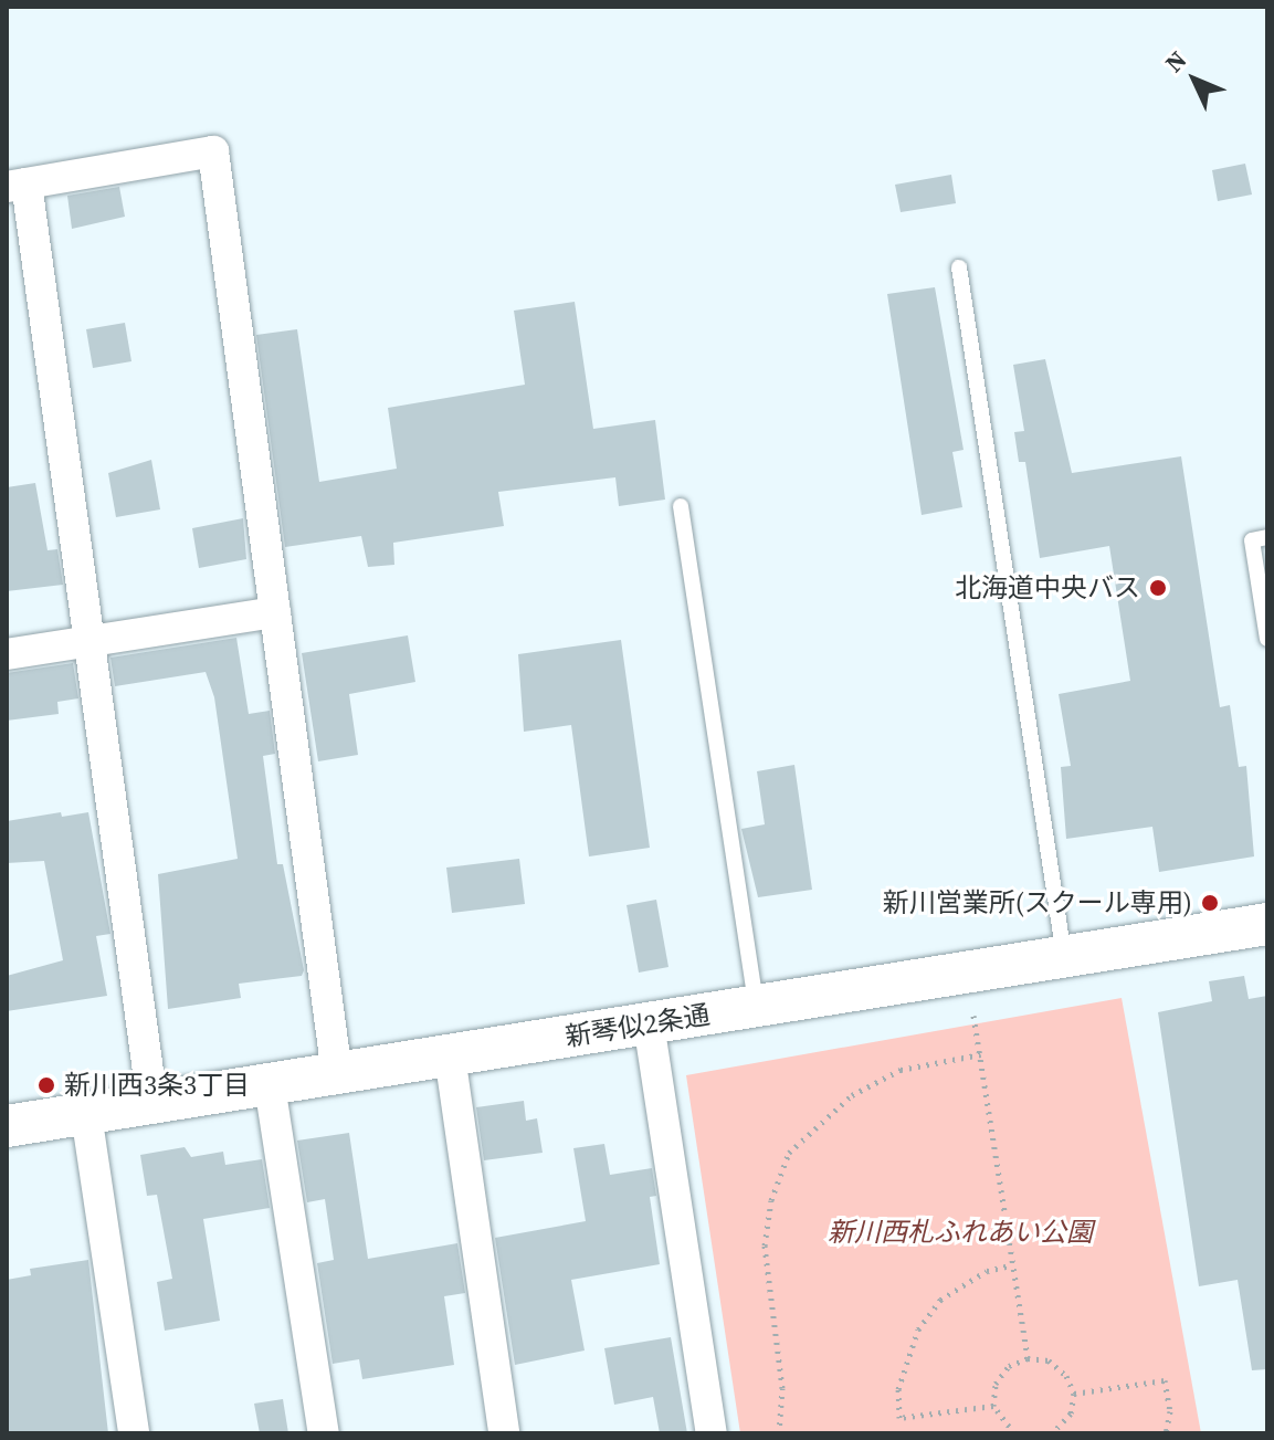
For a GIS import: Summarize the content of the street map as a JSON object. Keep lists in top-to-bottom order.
{
  "streets": {
    "street": ["新琴似2条通"]
  },
  "parks": ["新川西札ふれあい公園"],
  "places": ["北海道中央バス", "新川営業所(スクール専用)", "新川西3条3丁目"],
  "north": "top left"
}
